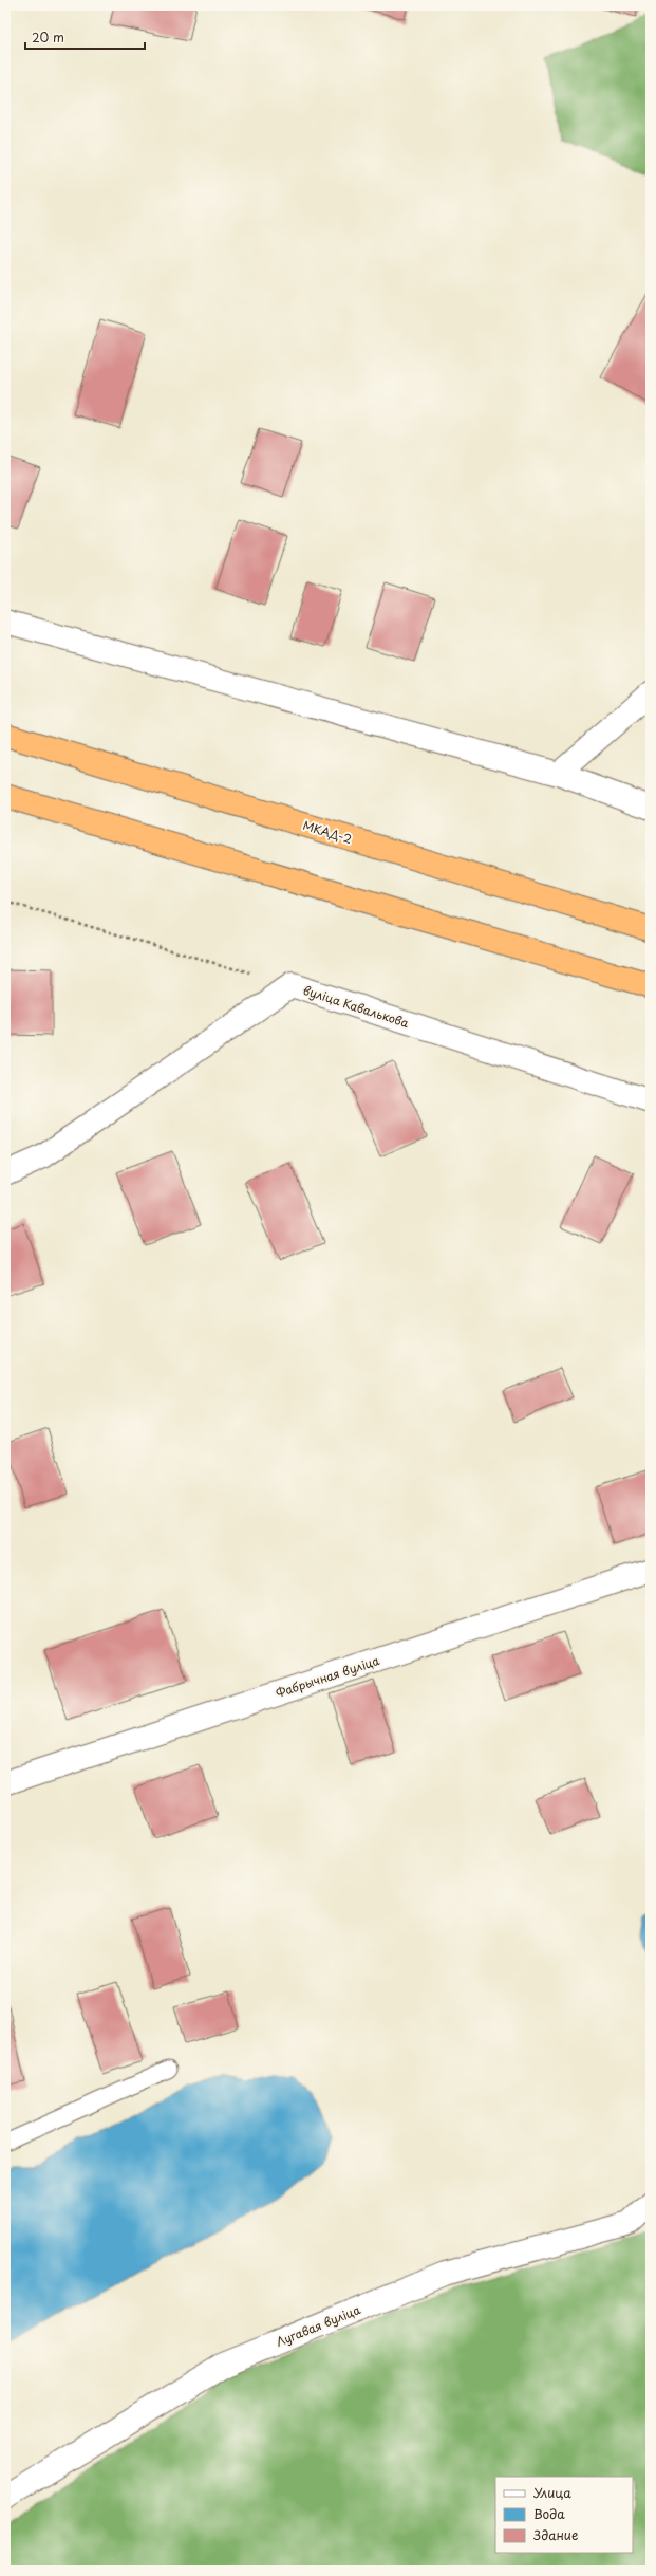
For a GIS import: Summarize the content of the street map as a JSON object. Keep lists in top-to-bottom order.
{
  "streets": {
    "highway": ["МКАД-2"],
    "street": ["вуліца Кавалькова", "Фабрычная вуліца", "Лугавая вуліца"]
  },
  "legend": ["Улица", "Вода", "Здание"],
  "scale_bar": "20 m"
}
